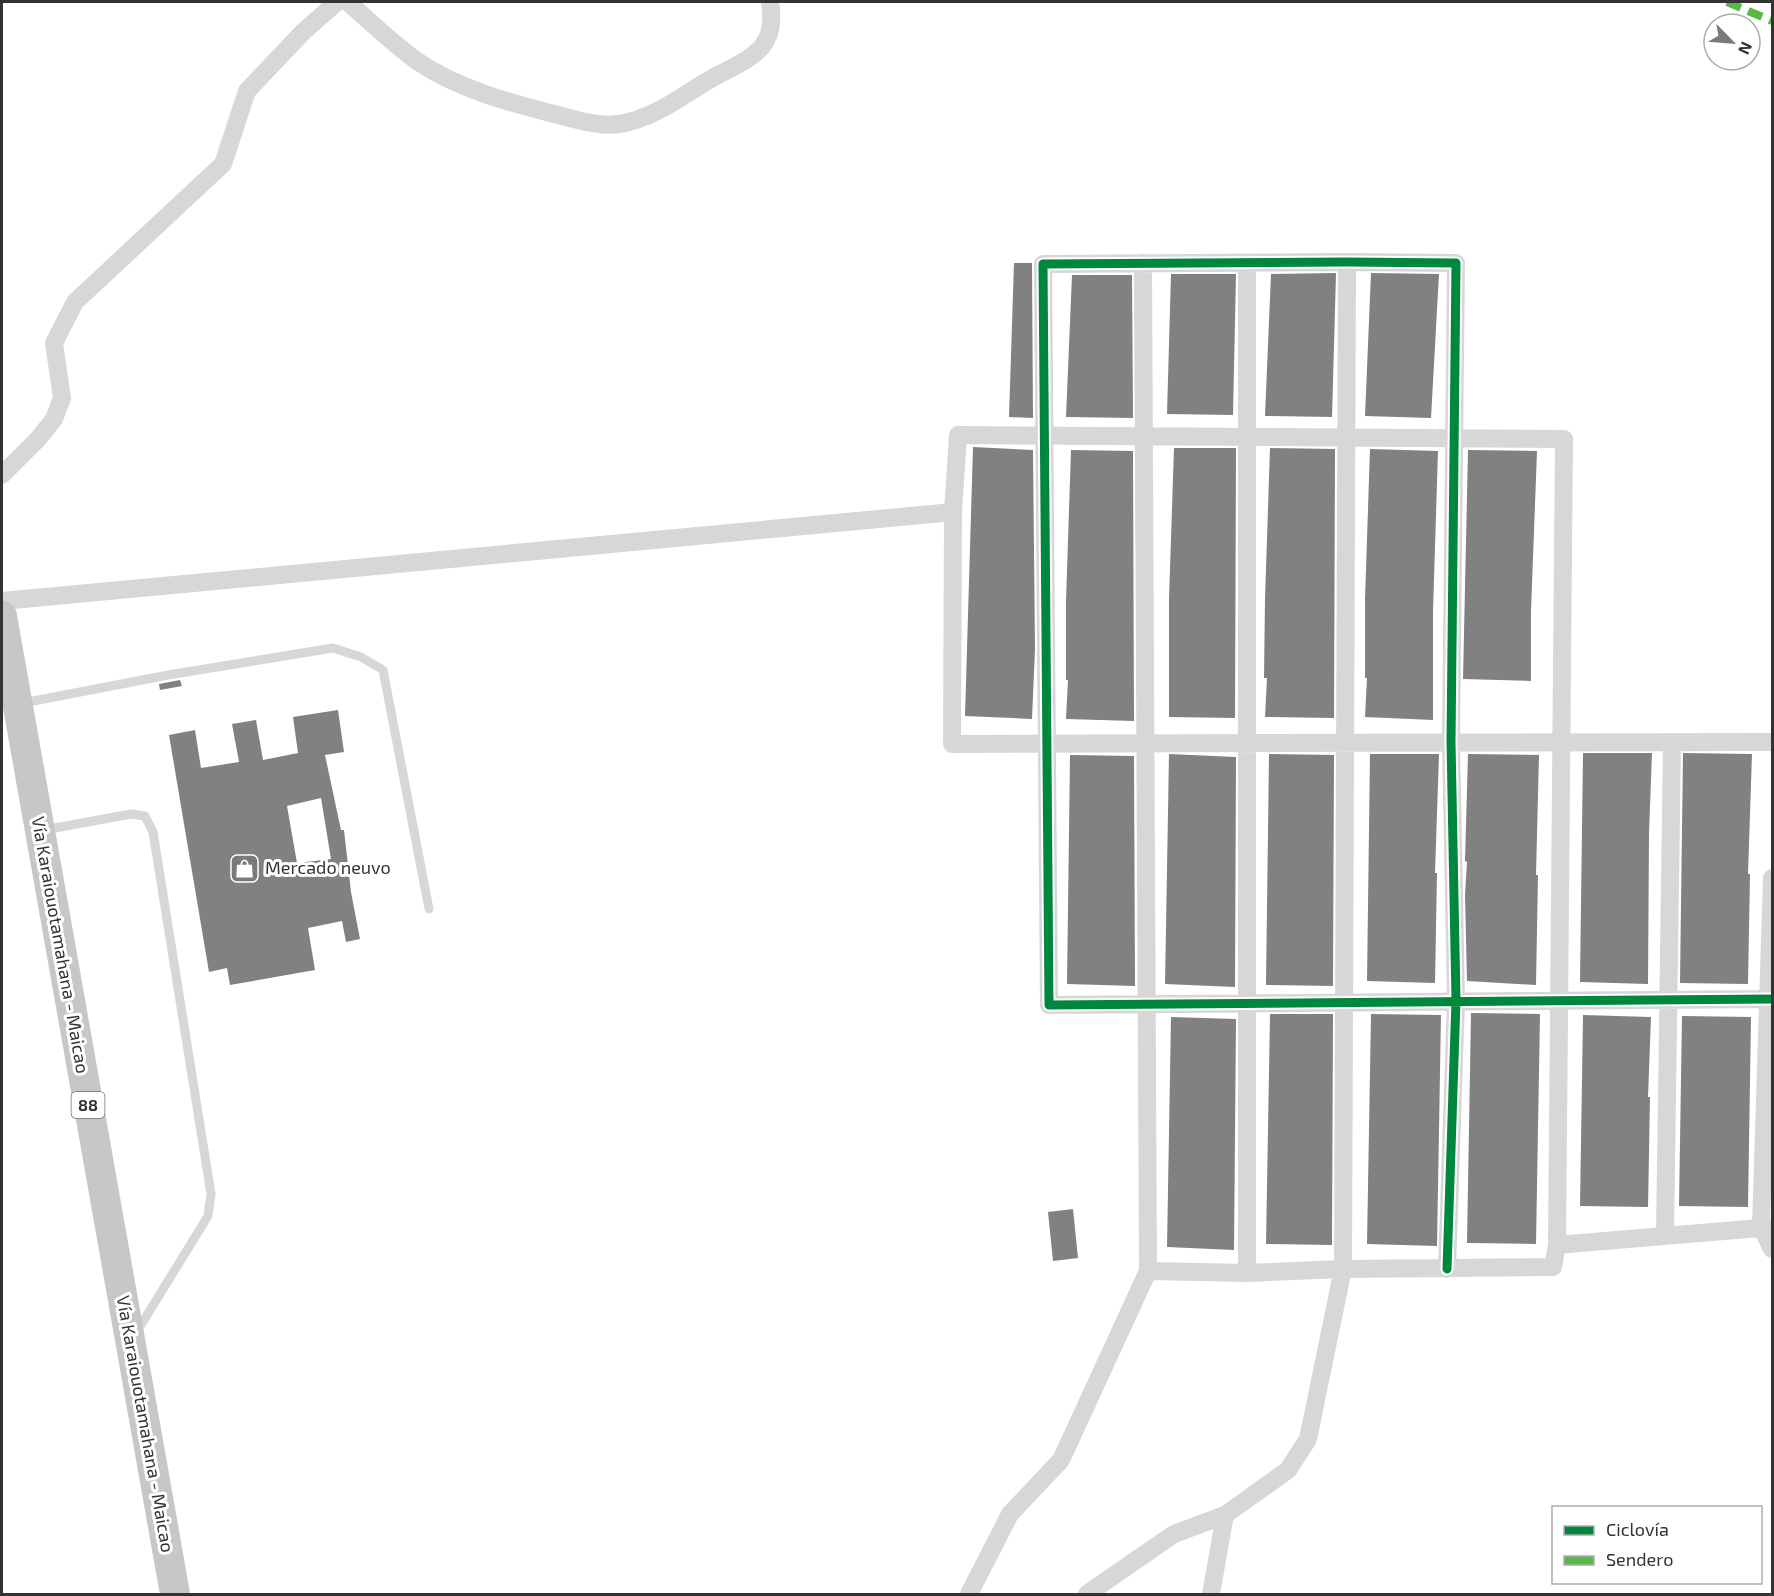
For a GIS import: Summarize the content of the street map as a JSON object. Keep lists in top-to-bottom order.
{
  "streets": {
    "highway": ["Vía Karaiouotamahana - Maicao", "88"]
  },
  "places": {
    "shop": ["Mercado neuvo"]
  },
  "legend": ["Ciclovía", "Sendero"],
  "north": "bottom right"
}
